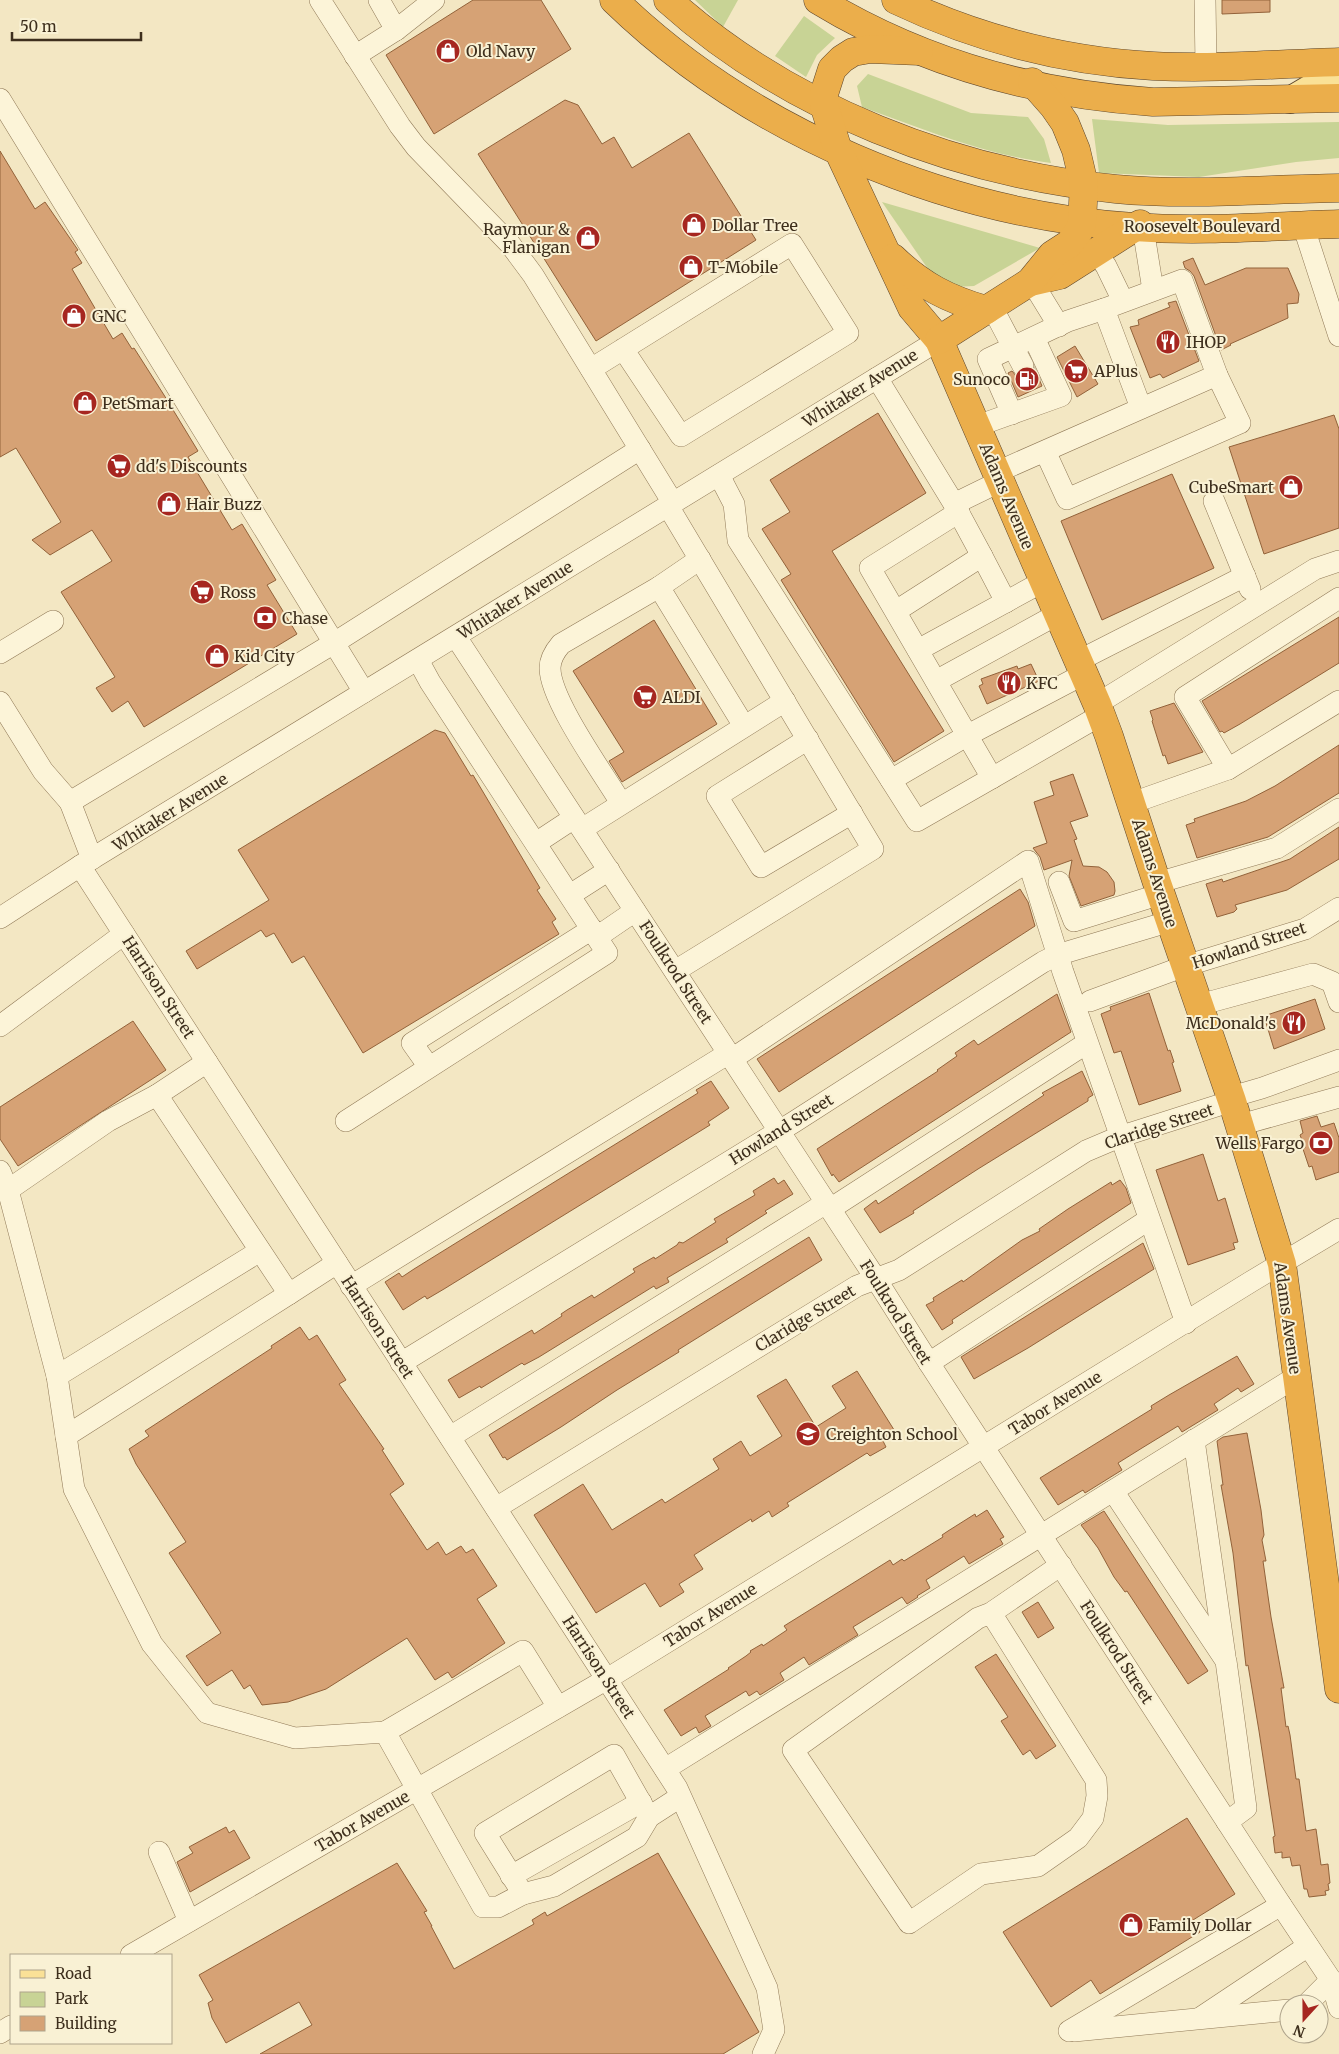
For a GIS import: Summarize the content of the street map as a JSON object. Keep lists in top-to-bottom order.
{
  "streets": {
    "highway": ["Roosevelt Boulevard", "Whitaker Avenue", "Adams Avenue"],
    "street": [
      "Howland Street",
      "Foulkrod Street",
      "Harrison Street",
      "Claridge Street",
      "Tabor Avenue"
    ]
  },
  "crossings": [
    ["Roosevelt Boulevard", "Whitaker Avenue"],
    ["Roosevelt Boulevard", "Adams Avenue"],
    ["Whitaker Avenue", "Adams Avenue"],
    ["Whitaker Avenue", "Foulkrod Street"],
    ["Whitaker Avenue", "Harrison Street"],
    ["Adams Avenue", "Howland Street"],
    ["Adams Avenue", "Claridge Street"],
    ["Adams Avenue", "Tabor Avenue"],
    ["Howland Street", "Foulkrod Street"],
    ["Howland Street", "Harrison Street"],
    ["Foulkrod Street", "Claridge Street"],
    ["Foulkrod Street", "Tabor Avenue"],
    ["Harrison Street", "Claridge Street"],
    ["Harrison Street", "Tabor Avenue"]
  ],
  "places": {
    "shop": [
      "Old Navy",
      "Dollar Tree",
      "Raymour & Flanigan",
      "T-Mobile",
      "GNC",
      "PetSmart",
      "CubeSmart",
      "Hair Buzz",
      "Kid City",
      "Family Dollar"
    ],
    "restaurant": ["IHOP", "KFC", "McDonald's"],
    "supermarket": [
      "APlus",
      "dd's Discounts",
      "Ross",
      "ALDI"
    ],
    "fuel station": ["Sunoco"],
    "bank": ["Chase", "Wells Fargo"],
    "school or university": ["Creighton School"]
  },
  "legend": ["Road", "Park", "Building"],
  "scale_bar": "50 m",
  "north": "bottom"
}
